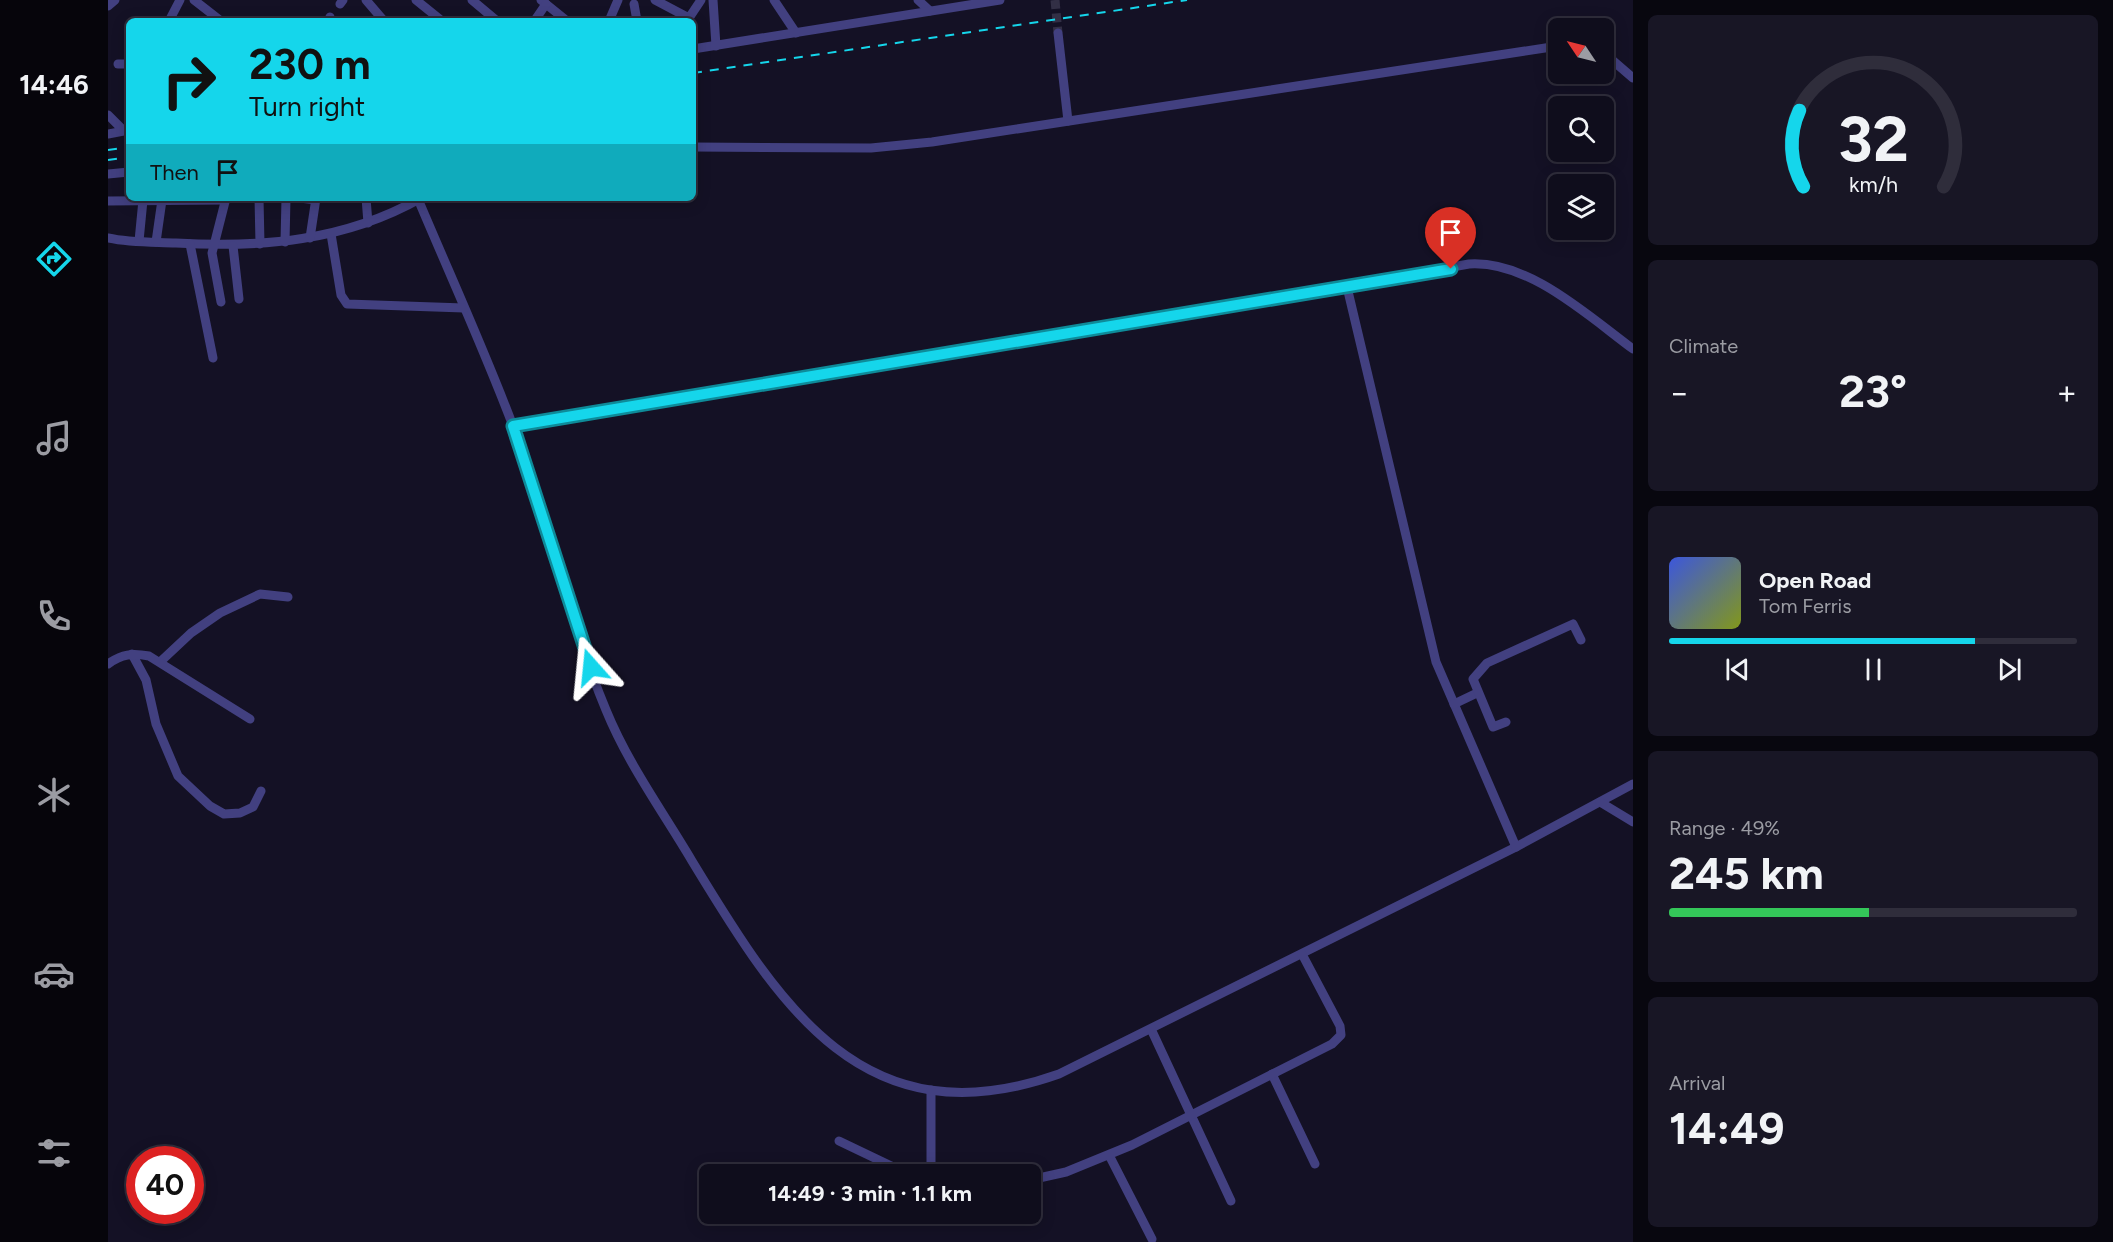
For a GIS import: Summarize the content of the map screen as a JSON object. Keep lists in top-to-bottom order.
{
  "north": "top left",
  "page": {
    "tabs": "14:46",
    "turn": ["230 m", "Turn right"],
    "then": "Then",
    "tile": [
      "Climate",
      ["Range · 49%", "245 km"],
      ["Arrival", "14:49"]
    ],
    "heat": ["−", "23°", "+"],
    "song": ["Open Road", "Tom Ferris"],
    "limit": "40",
    "trip": "14:49 · 3 min · 1.1 km",
    "gauge": ["32", "km/h"]
  }
}
